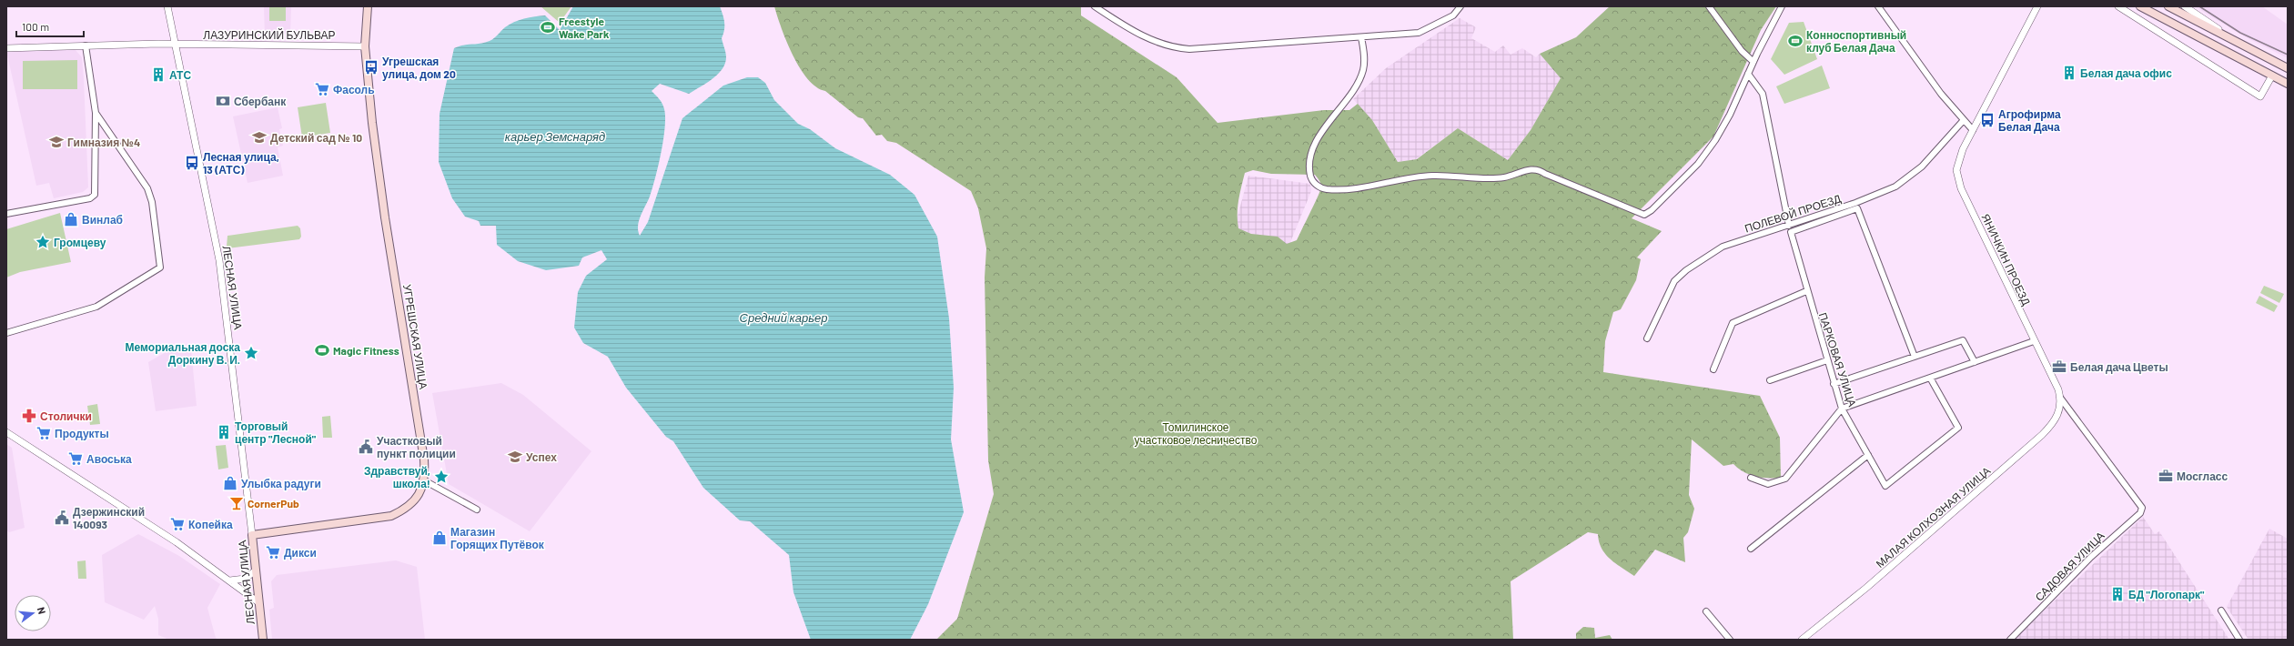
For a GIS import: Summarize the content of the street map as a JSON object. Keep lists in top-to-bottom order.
{
  "streets": {
    "main road": ["ЛЕСНАЯ УЛИЦА", "УГРЕШСКАЯ УЛИЦА"],
    "street": [
      "ЛАЗУРИНСКИЙ БУЛЬВАР",
      "ПОЛЕВОЙ ПРОЕЗД",
      "ЯНИЧКИН ПРОЕЗД",
      "ПАРКОВАЯ УЛИЦА",
      "МАЛАЯ КОЛХОЗНАЯ УЛИЦА",
      "САДОВАЯ УЛИЦА"
    ]
  },
  "crossings": [
    ["ЛАЗУРИНСКИЙ БУЛЬВАР", "ЛЕСНАЯ УЛИЦА"],
    ["ЛАЗУРИНСКИЙ БУЛЬВАР", "УГРЕШСКАЯ УЛИЦА"],
    ["ПОЛЕВОЙ ПРОЕЗД", "ПАРКОВАЯ УЛИЦА"],
    ["ЯНИЧКИН ПРОЕЗД", "МАЛАЯ КОЛХОЗНАЯ УЛИЦА"],
    ["ЯНИЧКИН ПРОЕЗД", "САДОВАЯ УЛИЦА"],
    ["ЛЕСНАЯ УЛИЦА", "УГРЕШСКАЯ УЛИЦА"]
  ],
  "water": ["карьер Земснаряд", "Средний карьер"],
  "parks": ["Томилинское участковое лесничество"],
  "places": {
    "sports": ["Freestyle Wake Park", "Конноспортивный клуб Белая Дача", "Magic Fitness"],
    "bus stop": ["Угрешская улица, дом 20", "Агрофирма Белая Дача", "Лесная улица, 13 (АТС)"],
    "building": [
      "Белая дача офис",
      "АТС",
      "Торговый центр \"Лесной\"",
      "БД \"Логопарк\""
    ],
    "supermarket": [
      "Фасоль",
      "Продукты",
      "Авоська",
      "Копейка",
      "Дикси"
    ],
    "bank": ["Сбербанк"],
    "school or university": ["Детский сад № 10", "Гимназия №4", "Успех"],
    "shop": ["Винлаб", "Улыбка радуги", "Магазин Горящих Путёвок"],
    "place": ["Громцеву", "Мемориальная доска Доркину В. И.", "Здравствуй, школа!"],
    "office": ["Белая дача Цветы", "Мосгласс"],
    "pharmacy": ["Столички"],
    "public building": ["Участковый пункт полиции", "Дзержинский 140093"],
    "bar": ["CornerPub"]
  },
  "scale_bar": "100 m",
  "north": "right"
}
